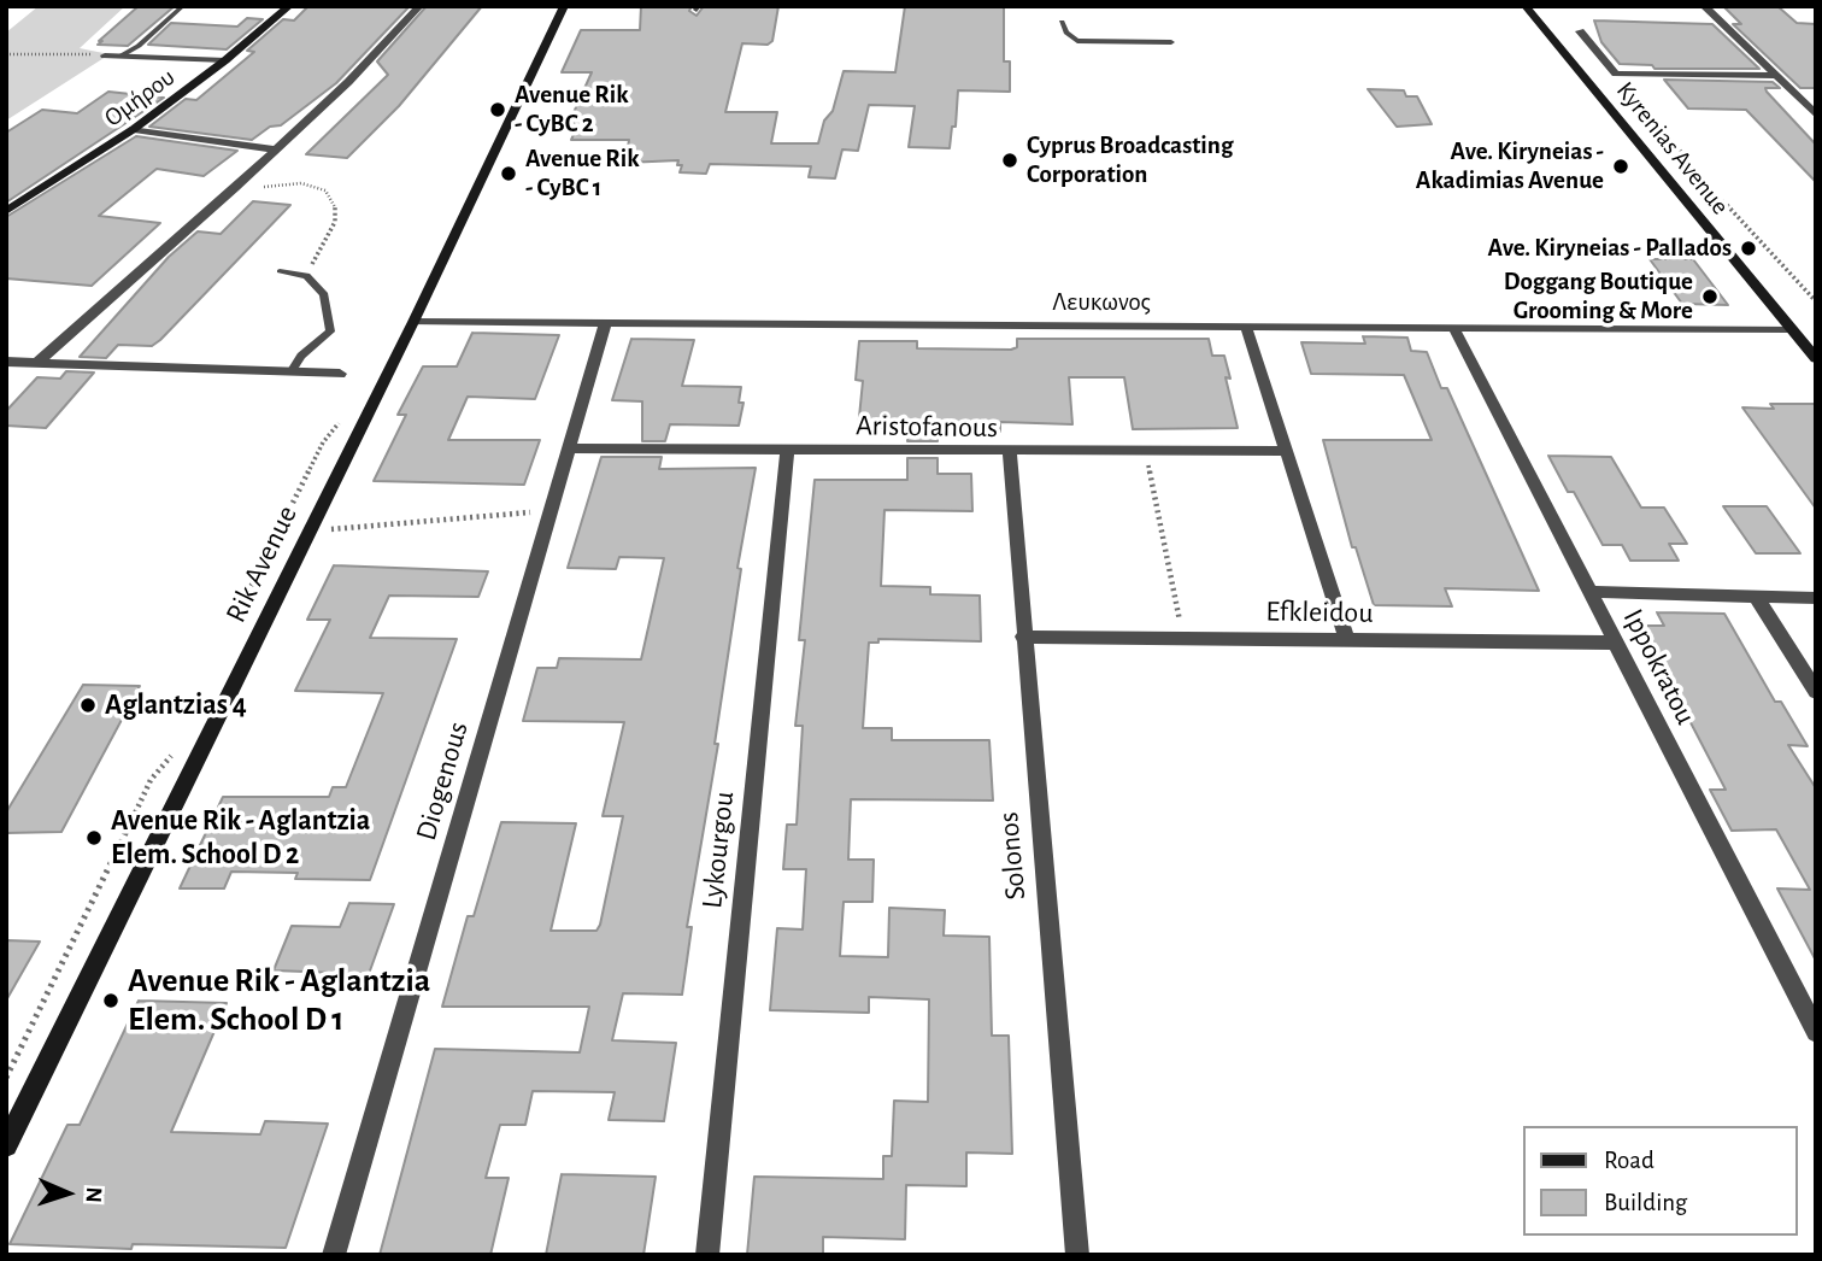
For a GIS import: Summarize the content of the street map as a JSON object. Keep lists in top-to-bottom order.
{
  "streets": {
    "main road": ["Ομήρου", "Kyrenias Avenue", "Rik Avenue"],
    "street": [
      "Λευκωνος",
      "Aristofanous",
      "Efkleidou",
      "Ippokratou",
      "Diogenous",
      "Lykourgou",
      "Solonos"
    ]
  },
  "crossings": [
    ["Kyrenias Avenue", "Λευκωνος"],
    ["Λευκωνος", "Rik Avenue"],
    ["Λευκωνος", "Ippokratou"],
    ["Λευκωνος", "Diogenous"],
    ["Aristofanous", "Diogenous"],
    ["Aristofanous", "Lykourgou"],
    ["Aristofanous", "Solonos"],
    ["Efkleidou", "Ippokratou"],
    ["Efkleidou", "Solonos"]
  ],
  "places": [
    "Avenue Rik - CyBC 2",
    "Cyprus Broadcasting Corporation",
    "Ave. Kiryneias - Akadimias Avenue",
    "Avenue Rik - CyBC 1",
    "Ave. Kiryneias - Pallados",
    "Doggang Boutique Grooming & More",
    "Aglantzias 4",
    "Avenue Rik - Aglantzia Elem. School D 2",
    "Avenue Rik - Aglantzia Elem. School D 1"
  ],
  "legend": ["Road", "Building"],
  "north": "right"
}
